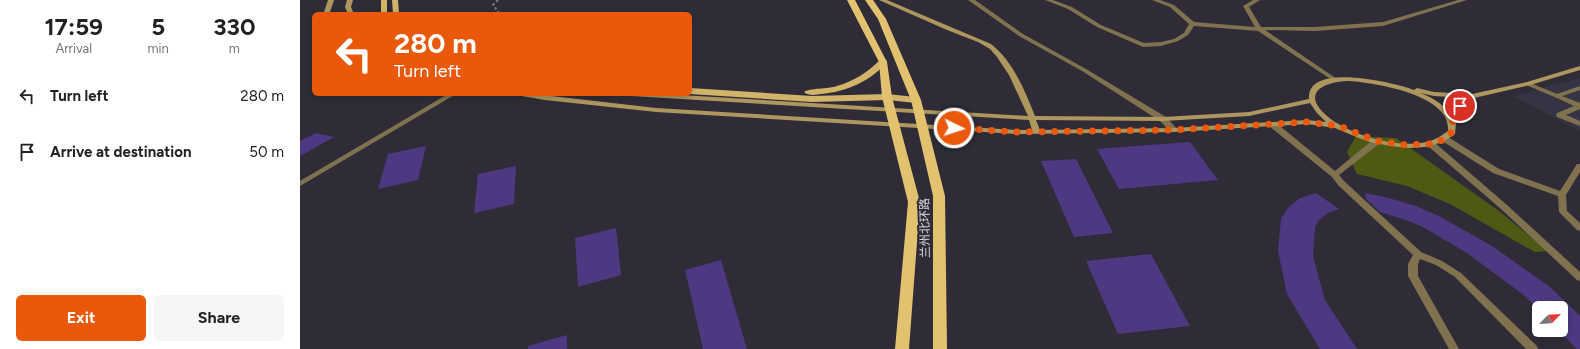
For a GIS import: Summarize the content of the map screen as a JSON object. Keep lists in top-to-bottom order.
{
  "streets": {
    "highway": ["兰州北环路"]
  },
  "north": "top right",
  "page": {
    "eta": [
      "17:59",
      "Arrival",
      "5",
      "min",
      "330",
      "m"
    ],
    "turn": ["280 m", "Turn left"],
    "list": [
      {
        "name": "Turn left",
        "value": "280 m"
      },
      {
        "name": "Arrive at destination",
        "value": "50 m"
      }
    ],
    "buttons": ["Exit", "Share"]
  }
}
